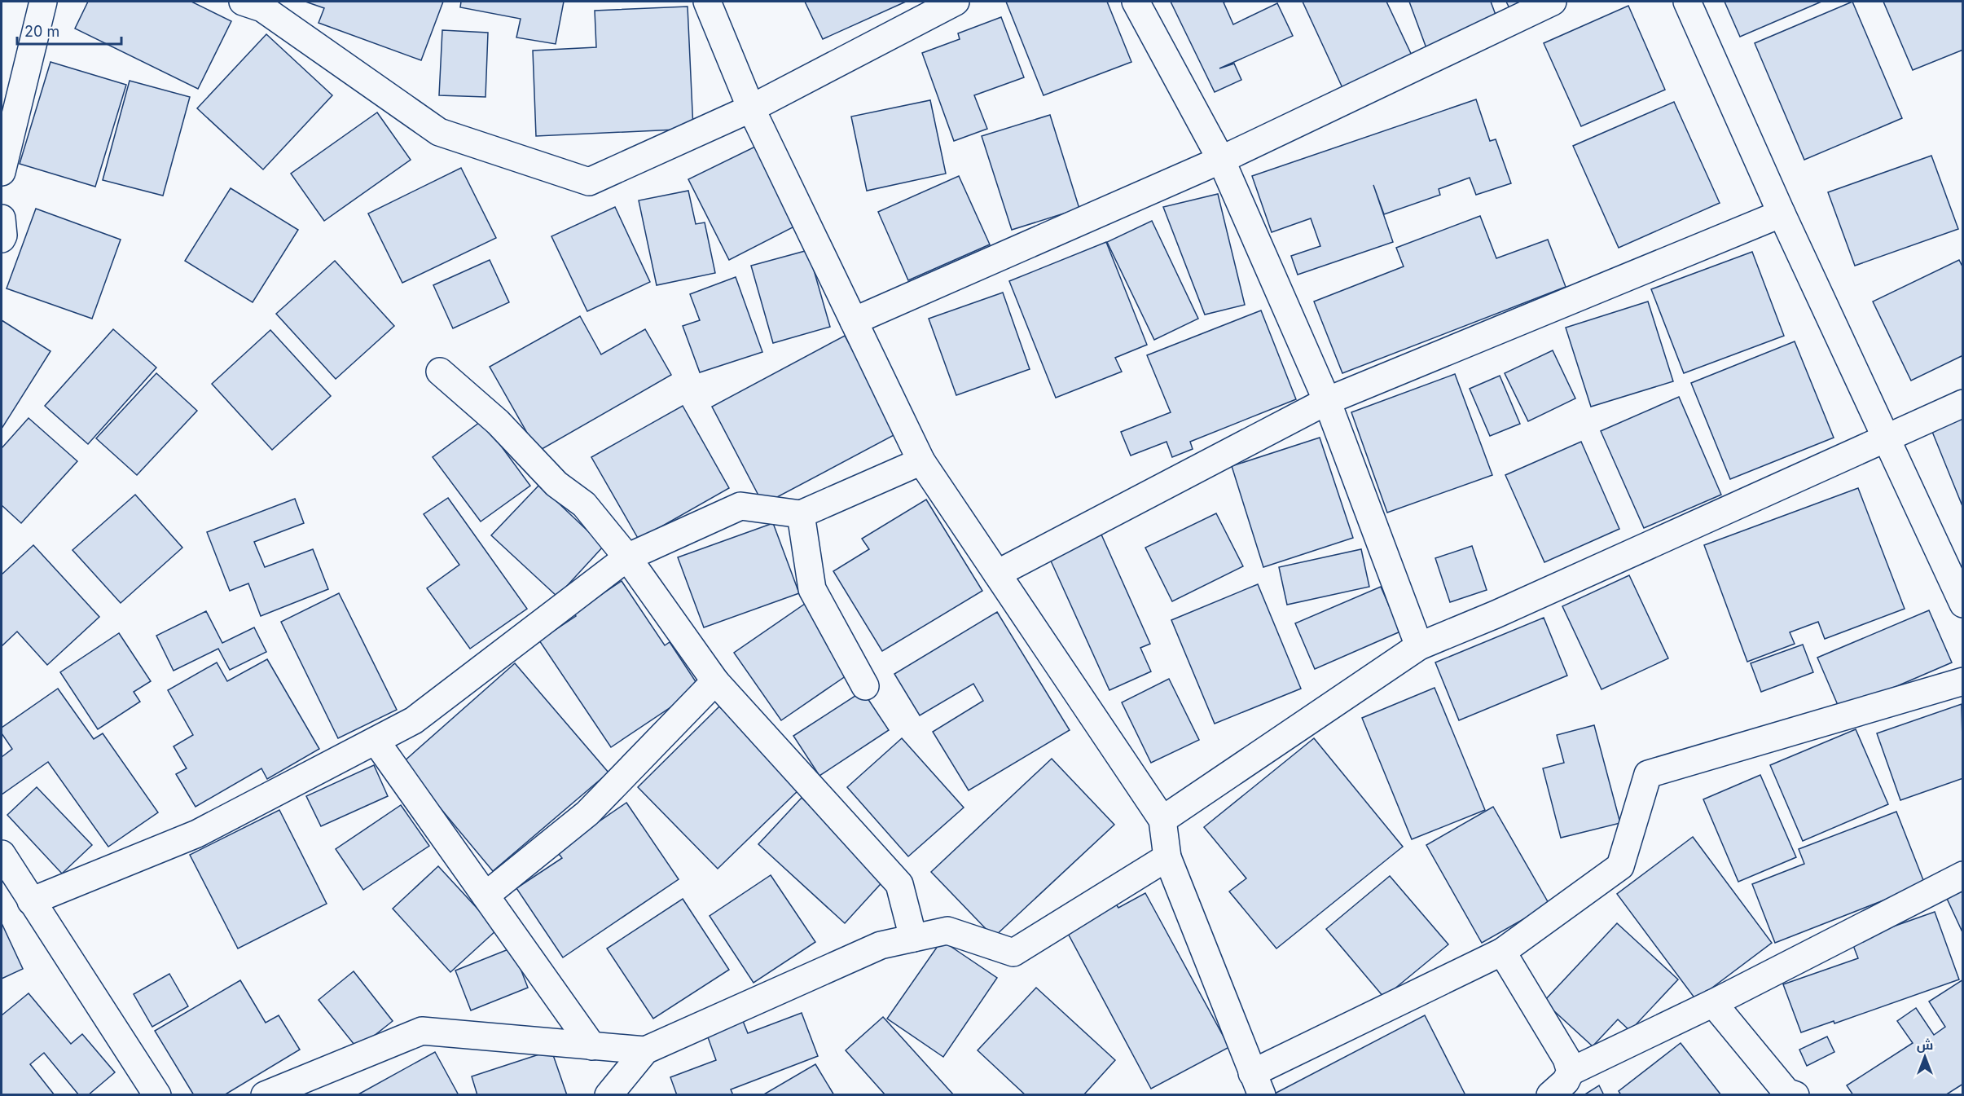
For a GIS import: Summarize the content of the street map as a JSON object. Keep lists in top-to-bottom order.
{
  "scale_bar": "20 m",
  "north": "top"
}
